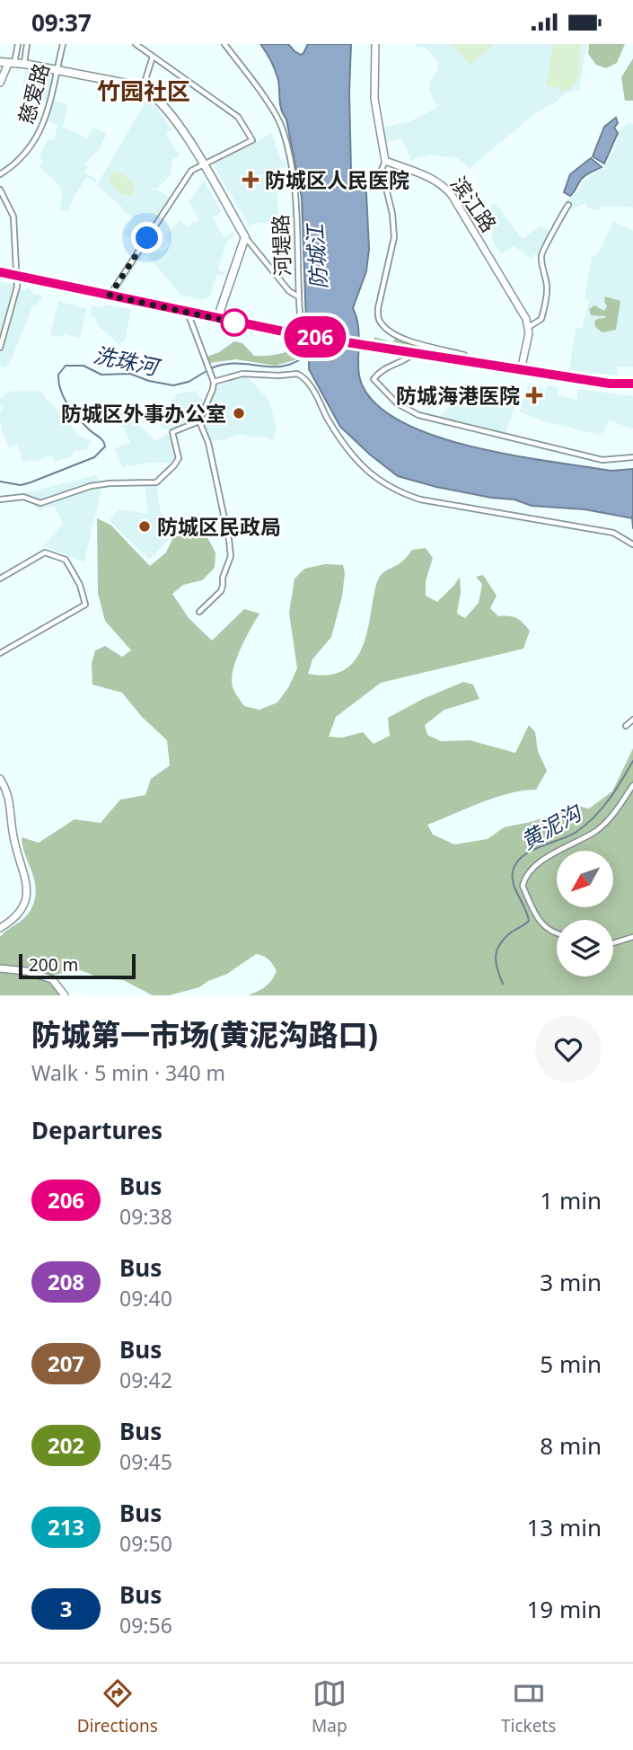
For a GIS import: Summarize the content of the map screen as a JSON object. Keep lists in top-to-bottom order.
{
  "streets": {
    "street": ["慈爱路", "滨江路", "河堤路"]
  },
  "districts": ["竹园社区"],
  "water": ["防城江", "洗珠河", "黄泥沟"],
  "places": {
    "health": ["防城区人民医院", "防城海港医院"],
    "other": ["防城区外事办公室", "防城区民政局"]
  },
  "lines": ["bus line 206"],
  "scale_bar": "200 m",
  "north": "bottom left",
  "page": {
    "status": "09:37",
    "on_map": "206",
    "scale": "200 m",
    "heading": [
      ["防城第一市场(黄泥沟路口)", "Walk · 5 min · 340 m"],
      "Departures"
    ],
    "list": [
      {
        "mark": "206",
        "name": "Bus",
        "note": "09:38",
        "value": "1 min"
      },
      {
        "mark": "208",
        "name": "Bus",
        "note": "09:40",
        "value": "3 min"
      },
      {
        "mark": "207",
        "name": "Bus",
        "note": "09:42",
        "value": "5 min"
      },
      {
        "mark": "202",
        "name": "Bus",
        "note": "09:45",
        "value": "8 min"
      },
      {
        "mark": "213",
        "name": "Bus",
        "note": "09:50",
        "value": "13 min"
      },
      {
        "mark": "3",
        "name": "Bus",
        "note": "09:56",
        "value": "19 min"
      }
    ],
    "tabs": ["Directions", "Map", "Tickets"]
  }
}
